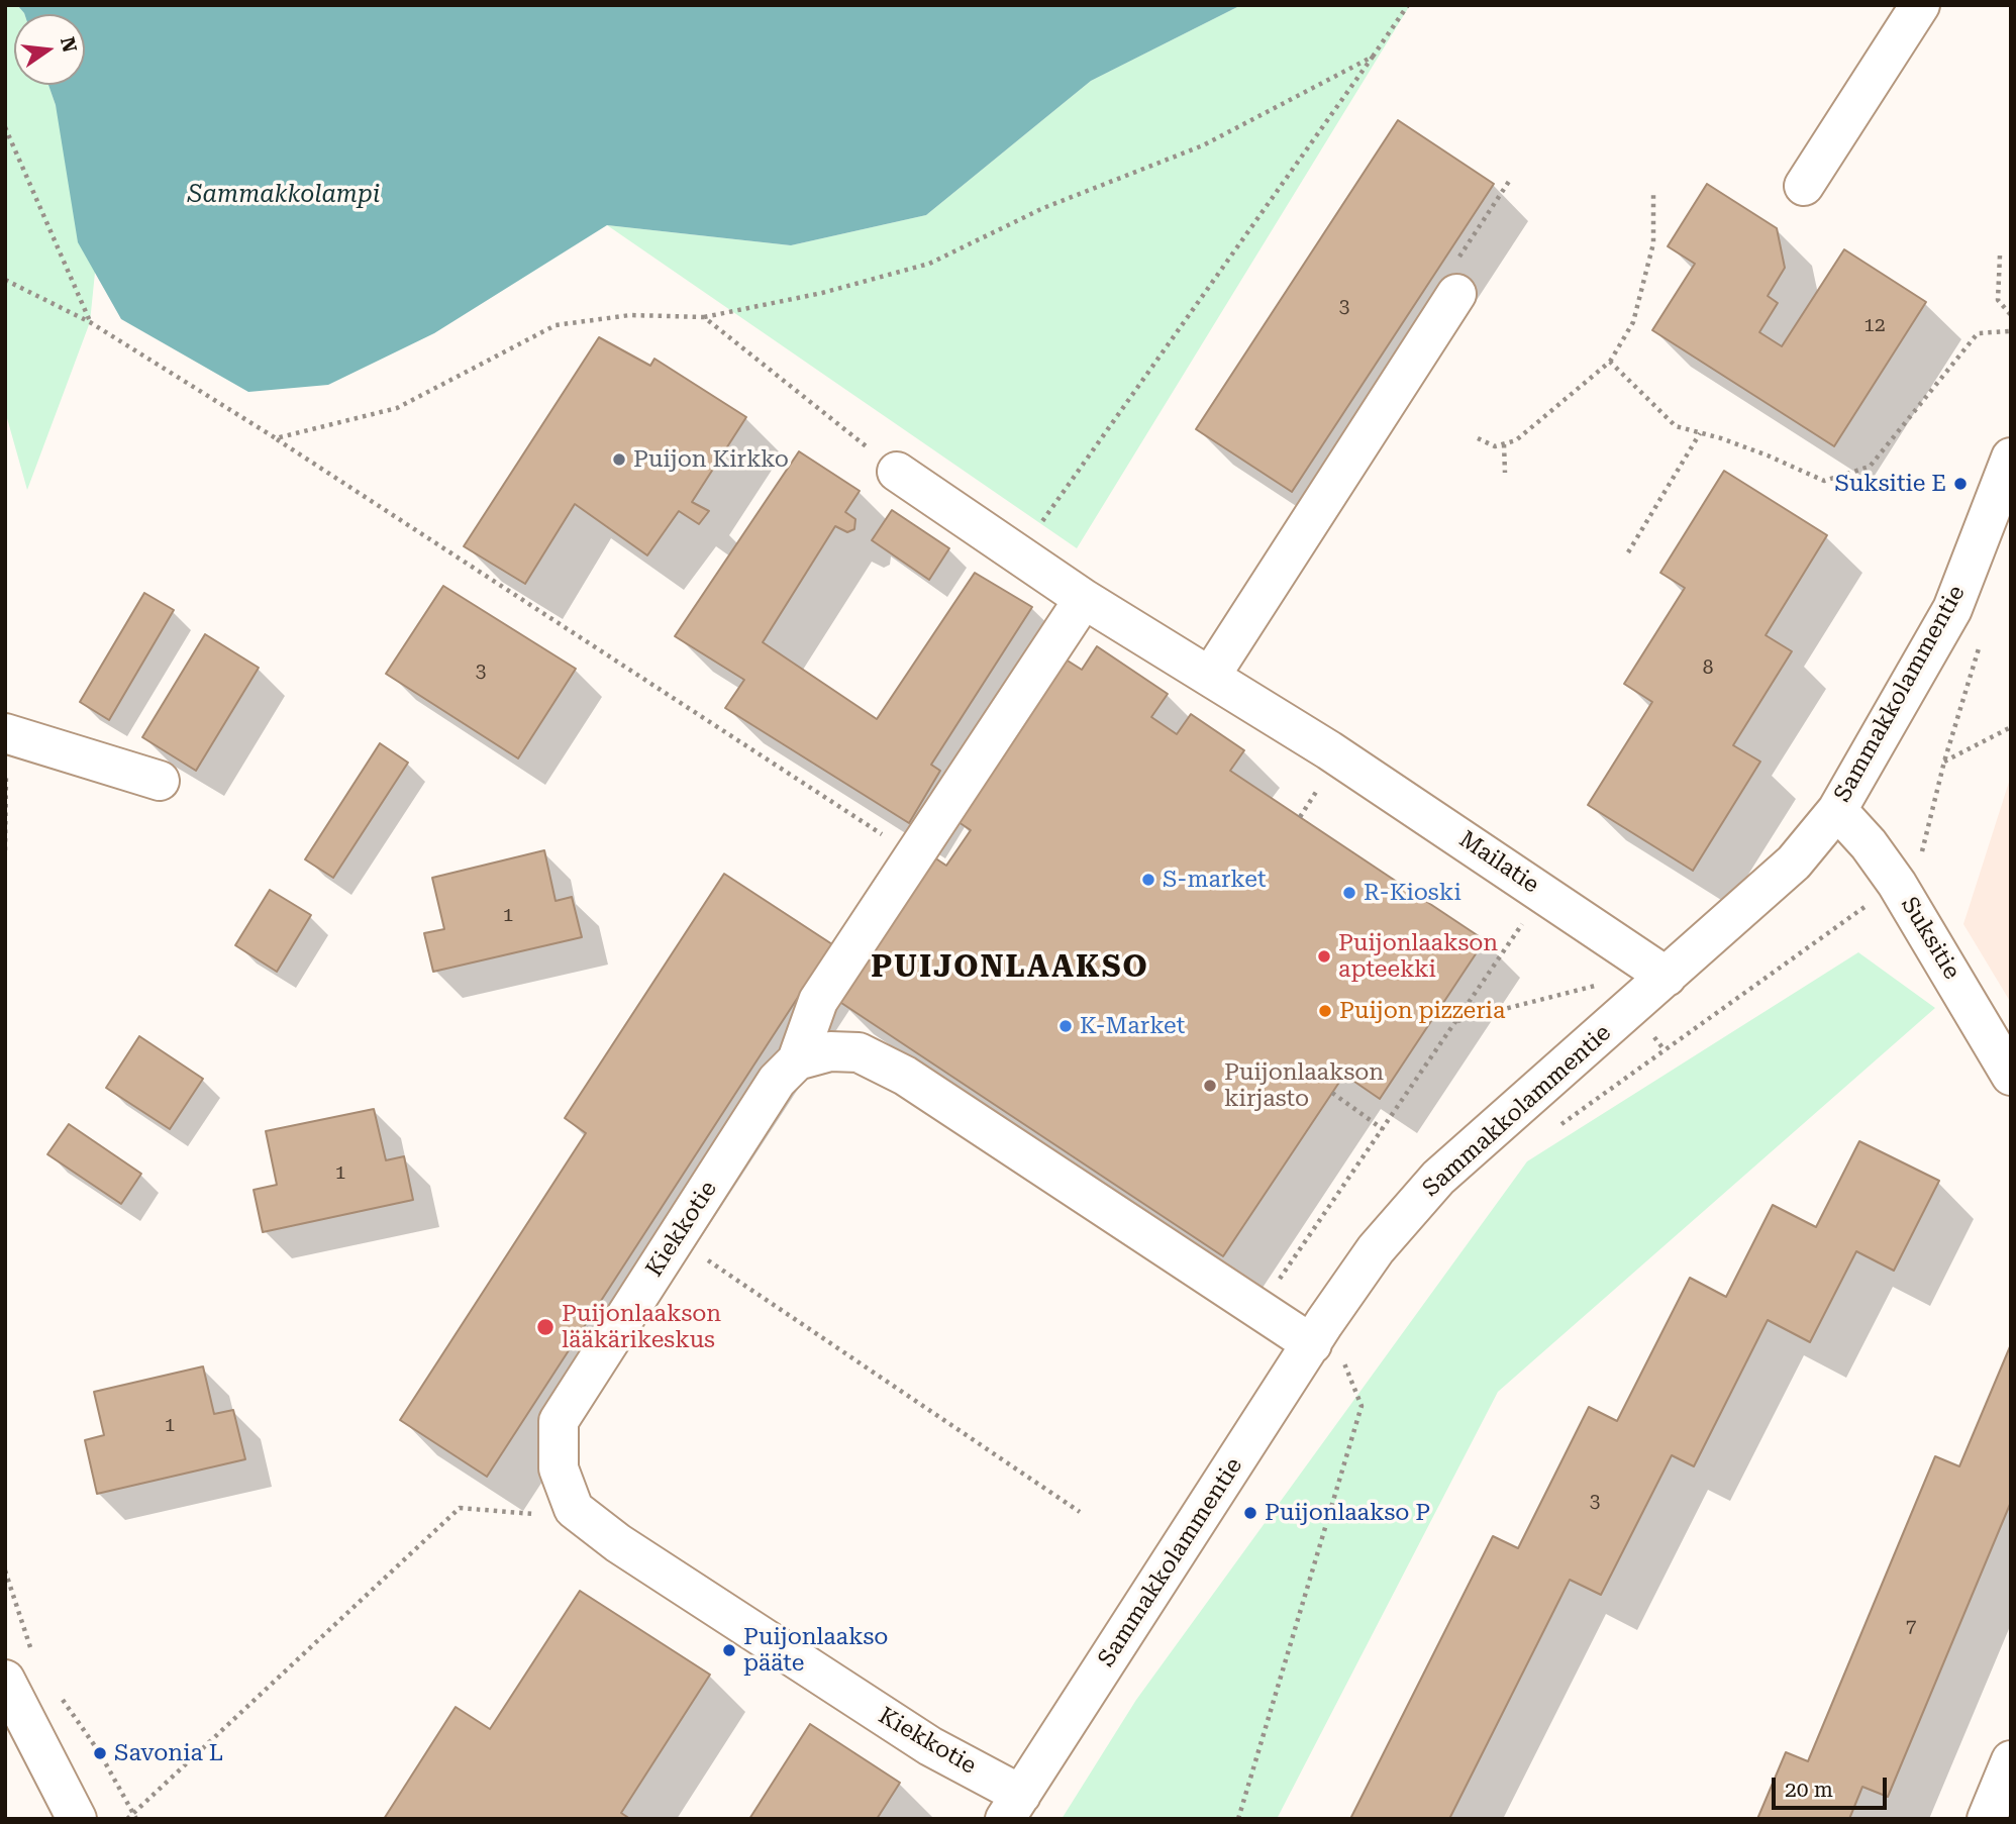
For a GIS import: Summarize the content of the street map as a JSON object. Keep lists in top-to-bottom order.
{
  "streets": {
    "street": [
      "Sammakkolammentie",
      "Mailatie",
      "Suksitie",
      "Kiekkotie"
    ]
  },
  "crossings": [
    ["Sammakkolammentie", "Mailatie"],
    ["Sammakkolammentie", "Suksitie"],
    ["Sammakkolammentie", "Kiekkotie"]
  ],
  "districts": ["PUIJONLAAKSO"],
  "water": ["Sammakkolampi"],
  "places": [
    "Puijon Kirkko",
    "Suksitie E",
    "S-market",
    "R-Kioski",
    "Puijonlaakson apteekki",
    "Puijon pizzeria",
    "K-Market",
    "Puijonlaakson kirjasto",
    "Puijonlaakson lääkärikeskus",
    "Puijonlaakso P",
    "Puijonlaakso pääte",
    "Savonia L"
  ],
  "house_numbers": [
    "3",
    "12",
    "8",
    "3",
    "1",
    "1",
    "1",
    "3",
    "7"
  ],
  "scale_bar": "20 m",
  "north": "right"
}
